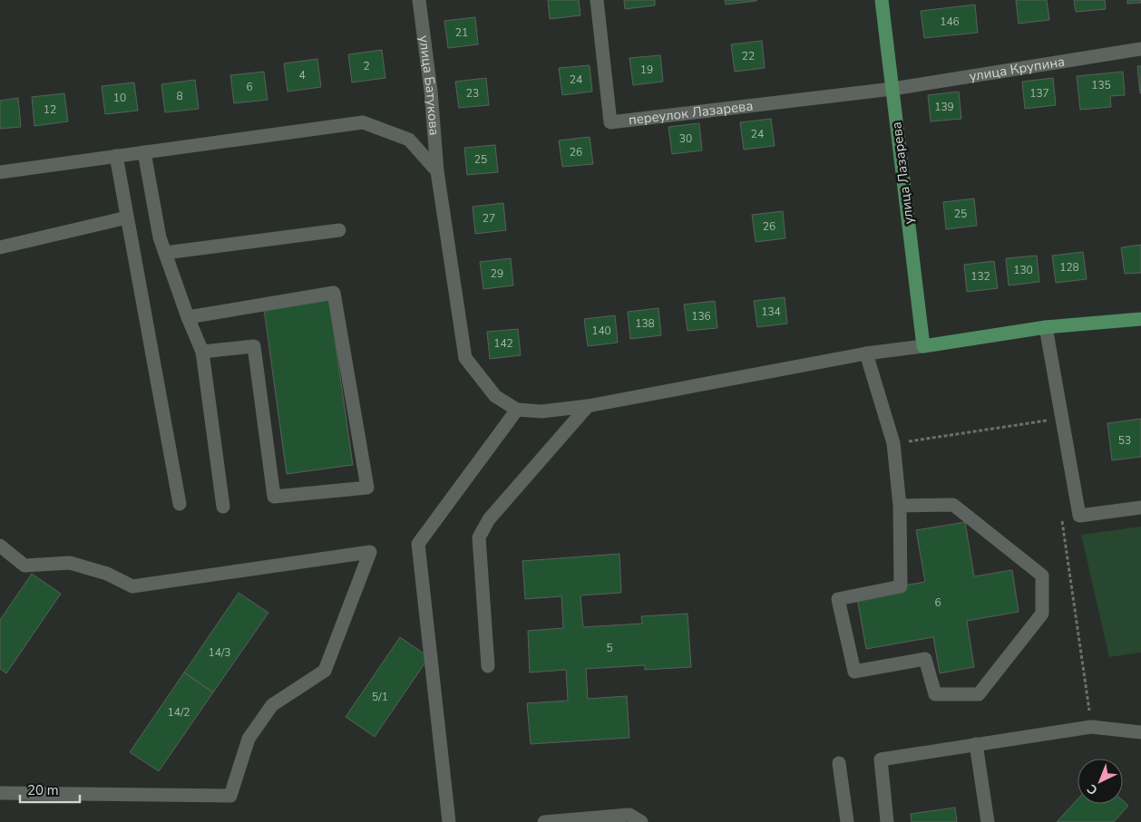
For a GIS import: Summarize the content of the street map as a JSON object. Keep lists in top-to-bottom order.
{
  "streets": {
    "main road": ["улица Лазарева"],
    "street": ["улица Крупина", "улица Батукова", "переулок Лазарева"]
  },
  "crossings": [
    ["улица Крупина", "переулок Лазарева"],
    ["улица Крупина", "улица Лазарева"],
    ["переулок Лазарева", "улица Лазарева"]
  ],
  "house_numbers": [
    "146",
    "21",
    "22",
    "2",
    "19",
    "4",
    "24",
    "135",
    "6",
    "23",
    "137",
    "8",
    "10",
    "139",
    "12",
    "24",
    "30",
    "26",
    "25",
    "25",
    "27",
    "26",
    "128",
    "130",
    "29",
    "132",
    "134",
    "136",
    "138",
    "140",
    "142",
    "53",
    "6",
    "5",
    "14/3",
    "5/1",
    "14/2"
  ],
  "scale_bar": "20 m",
  "north": "bottom left"
}
